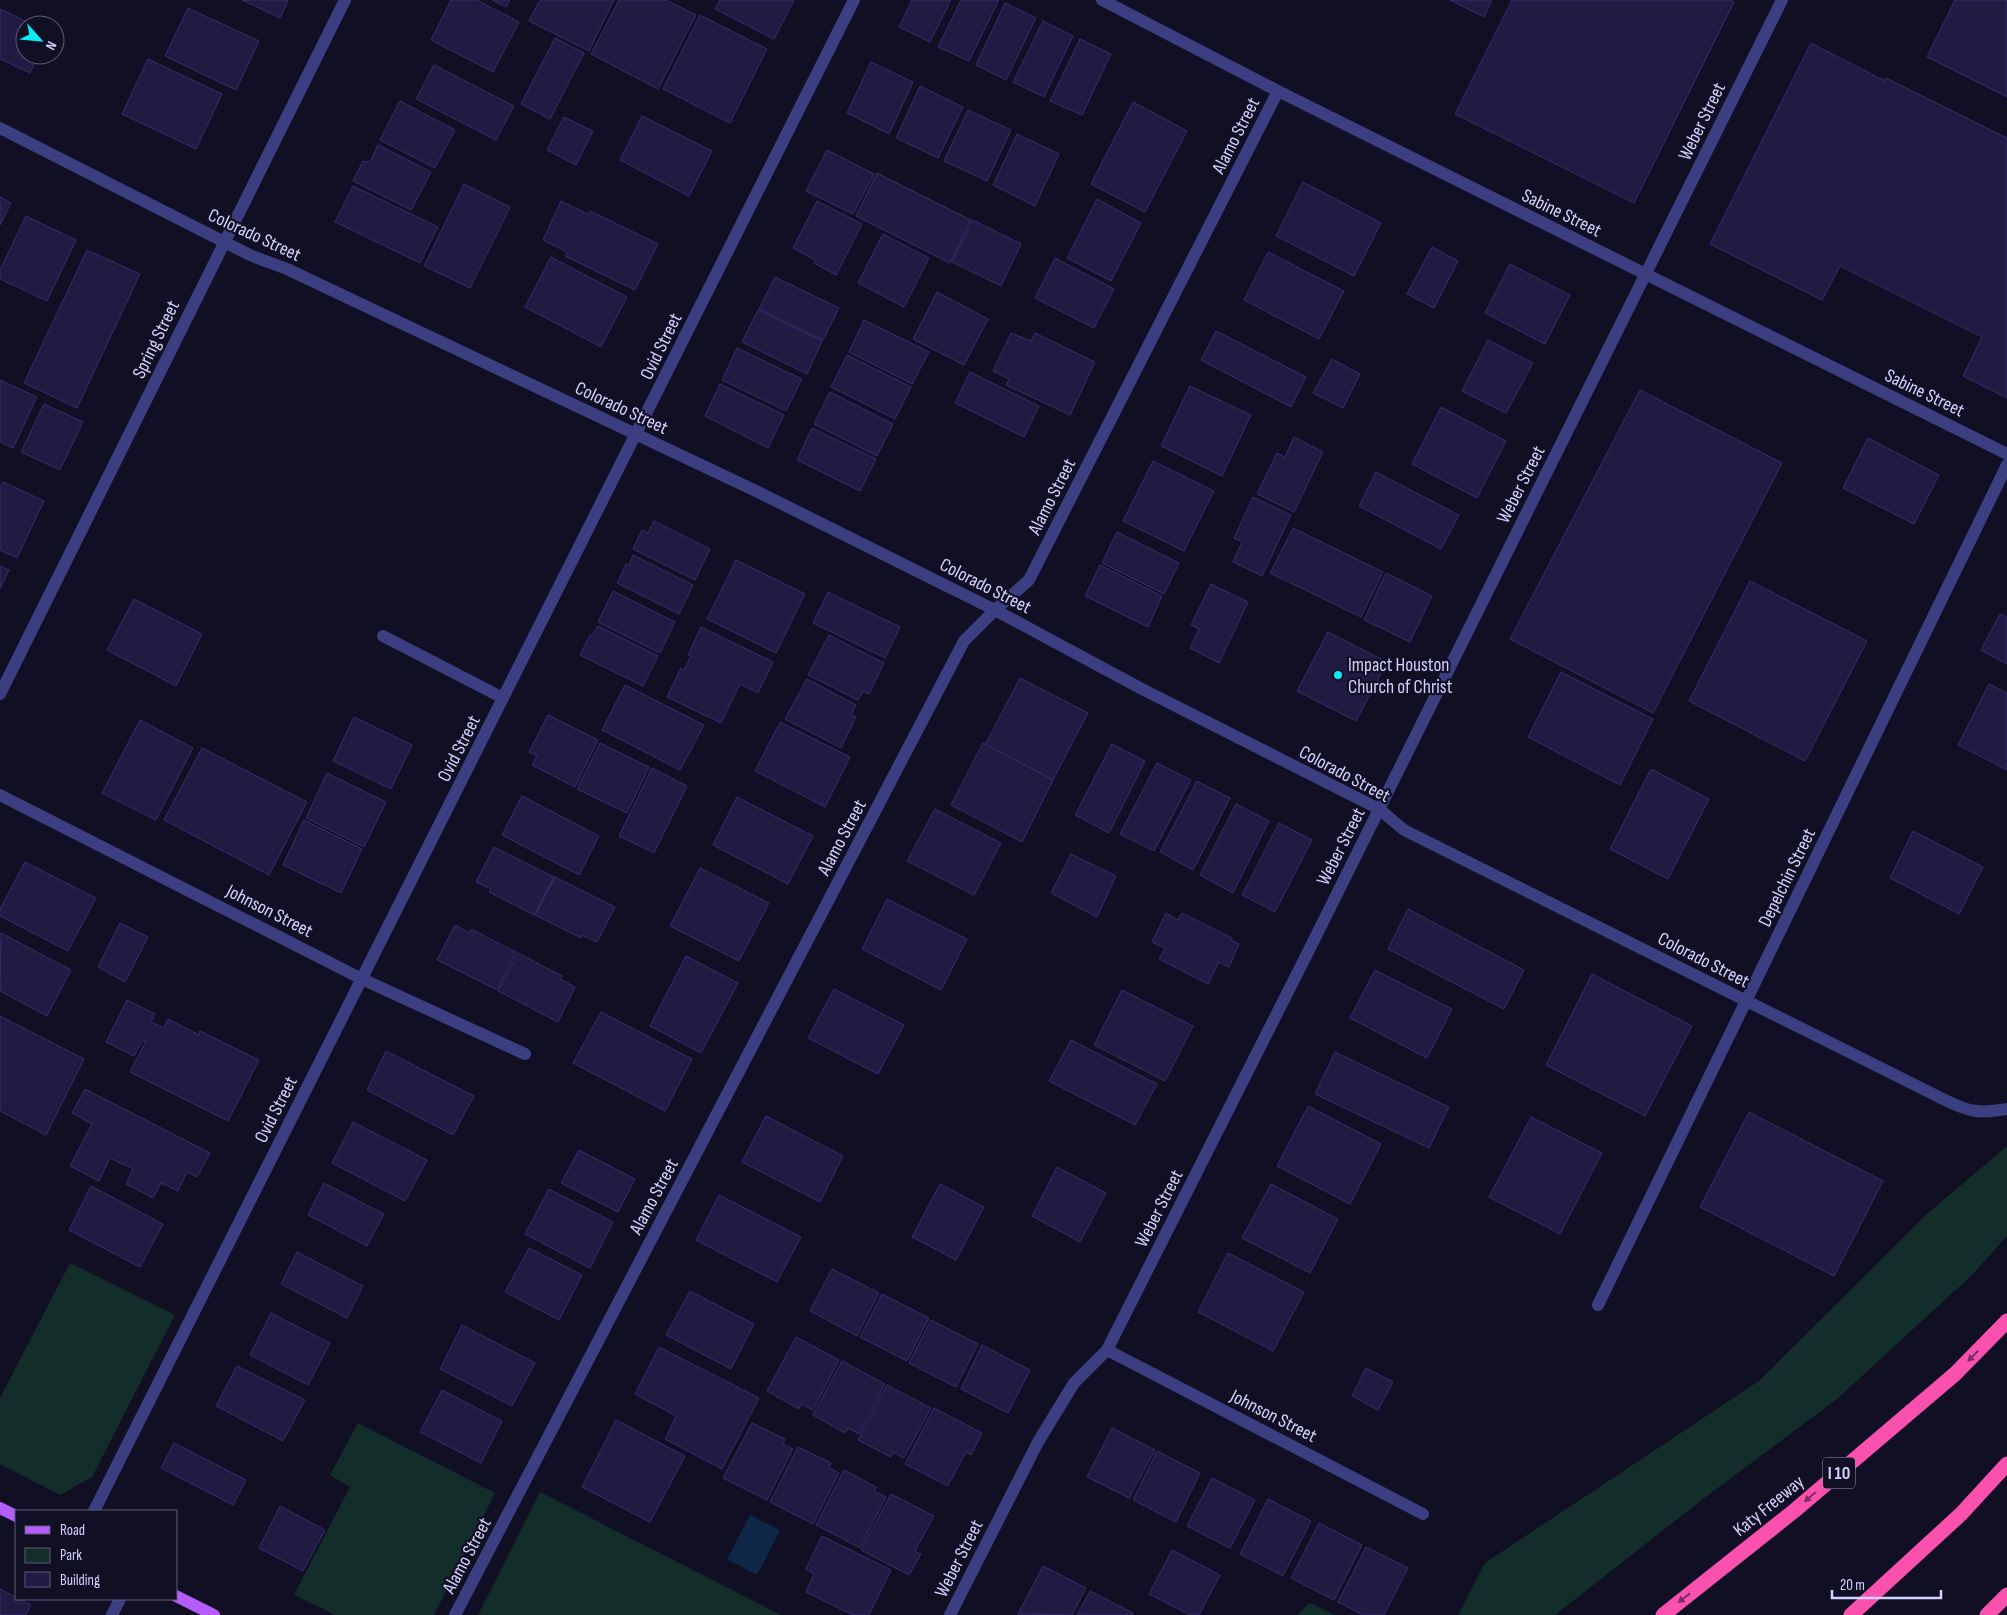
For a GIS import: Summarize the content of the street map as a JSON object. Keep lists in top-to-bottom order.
{
  "streets": {
    "highway": ["I 10", "Katy Freeway"],
    "street": [
      "Weber Street",
      "Alamo Street",
      "Sabine Street",
      "Colorado Street",
      "Spring Street",
      "Ovid Street",
      "Depelchin Street",
      "Johnson Street"
    ]
  },
  "crossings": [
    ["Weber Street", "Sabine Street"],
    ["Weber Street", "Colorado Street"],
    ["Weber Street", "Johnson Street"],
    ["Alamo Street", "Sabine Street"],
    ["Alamo Street", "Colorado Street"],
    ["Colorado Street", "Spring Street"],
    ["Colorado Street", "Ovid Street"],
    ["Colorado Street", "Depelchin Street"],
    ["Ovid Street", "Johnson Street"]
  ],
  "places": ["Impact Houston Church of Christ"],
  "legend": ["Road", "Park", "Building"],
  "scale_bar": "20 m",
  "north": "bottom right"
}
